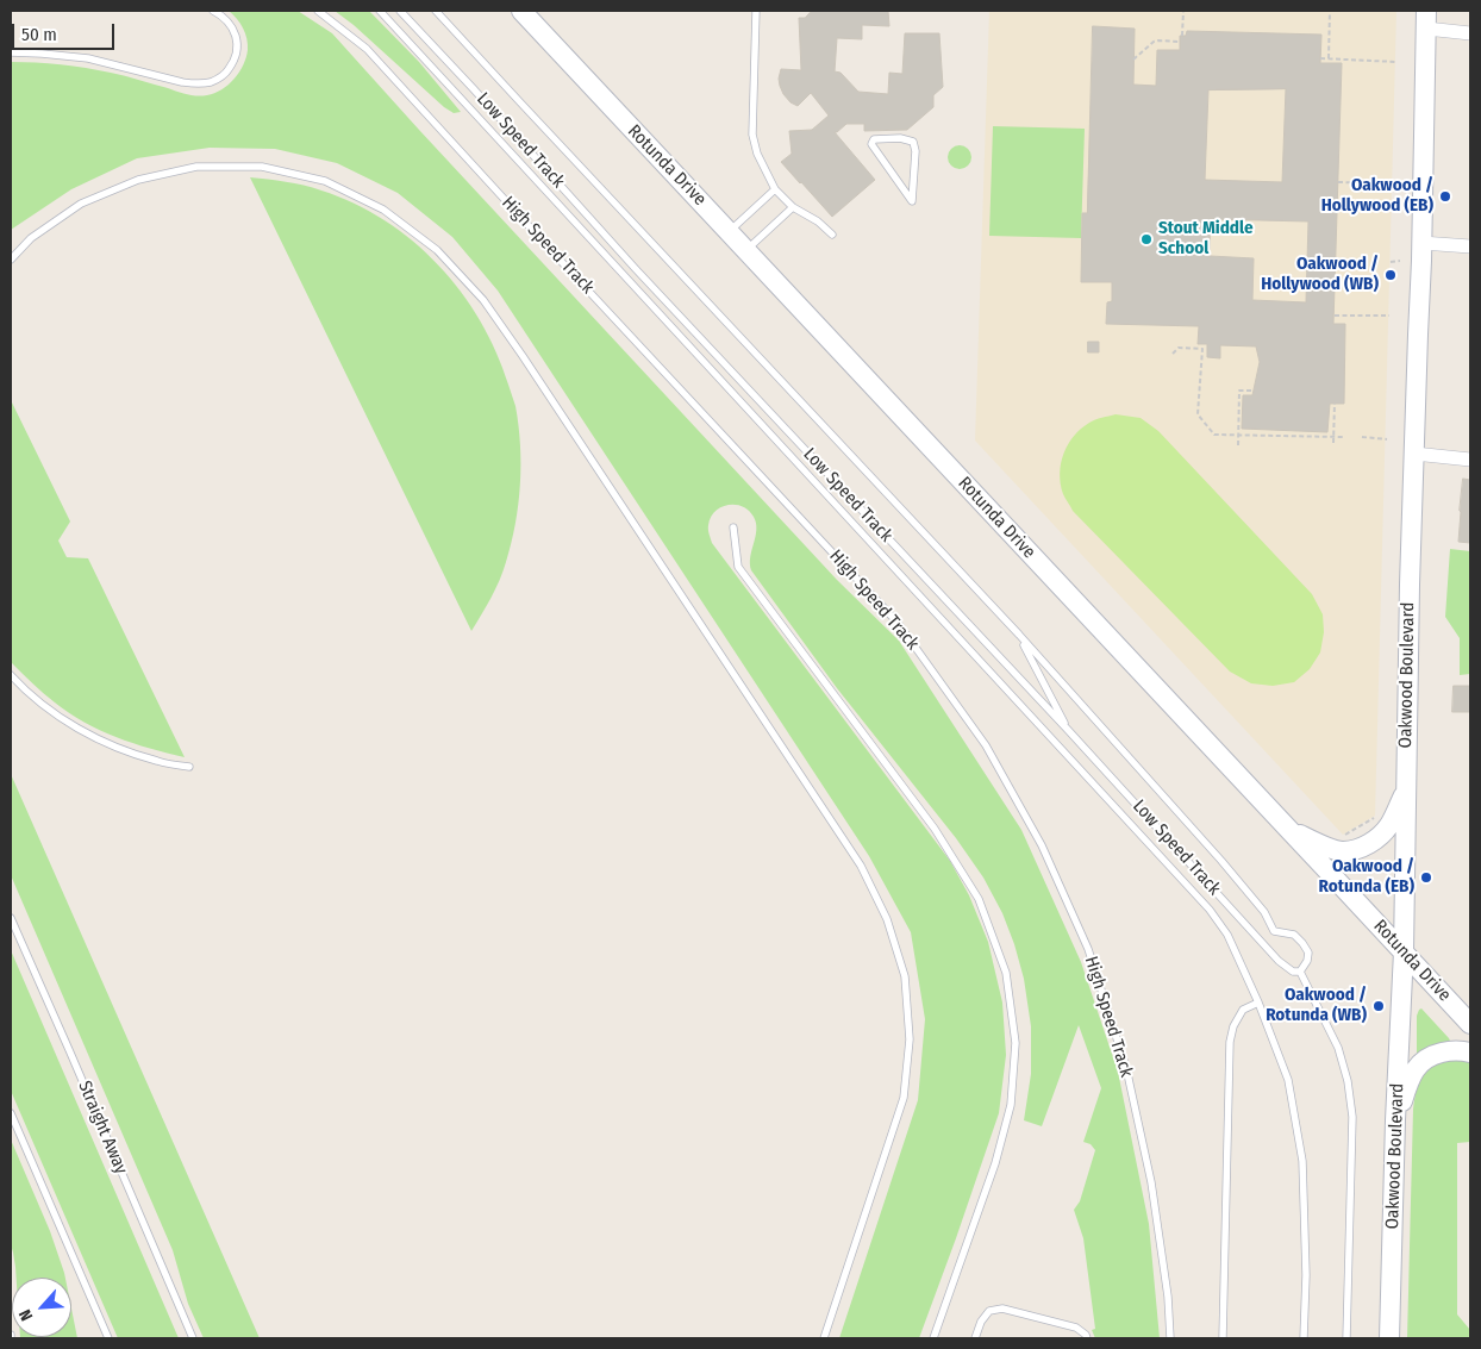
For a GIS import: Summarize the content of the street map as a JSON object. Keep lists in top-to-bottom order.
{
  "streets": {
    "main road": ["Rotunda Drive", "Oakwood Boulevard"],
    "lane": ["Low Speed Track", "High Speed Track", "Straight Away"]
  },
  "crossings": [
    ["Rotunda Drive", "Oakwood Boulevard"]
  ],
  "places": [
    "Oakwood / Hollywood (EB)",
    "Stout Middle School",
    "Oakwood / Hollywood (WB)",
    "Oakwood / Rotunda (EB)",
    "Oakwood / Rotunda (WB)"
  ],
  "scale_bar": "50 m",
  "north": "bottom left"
}
